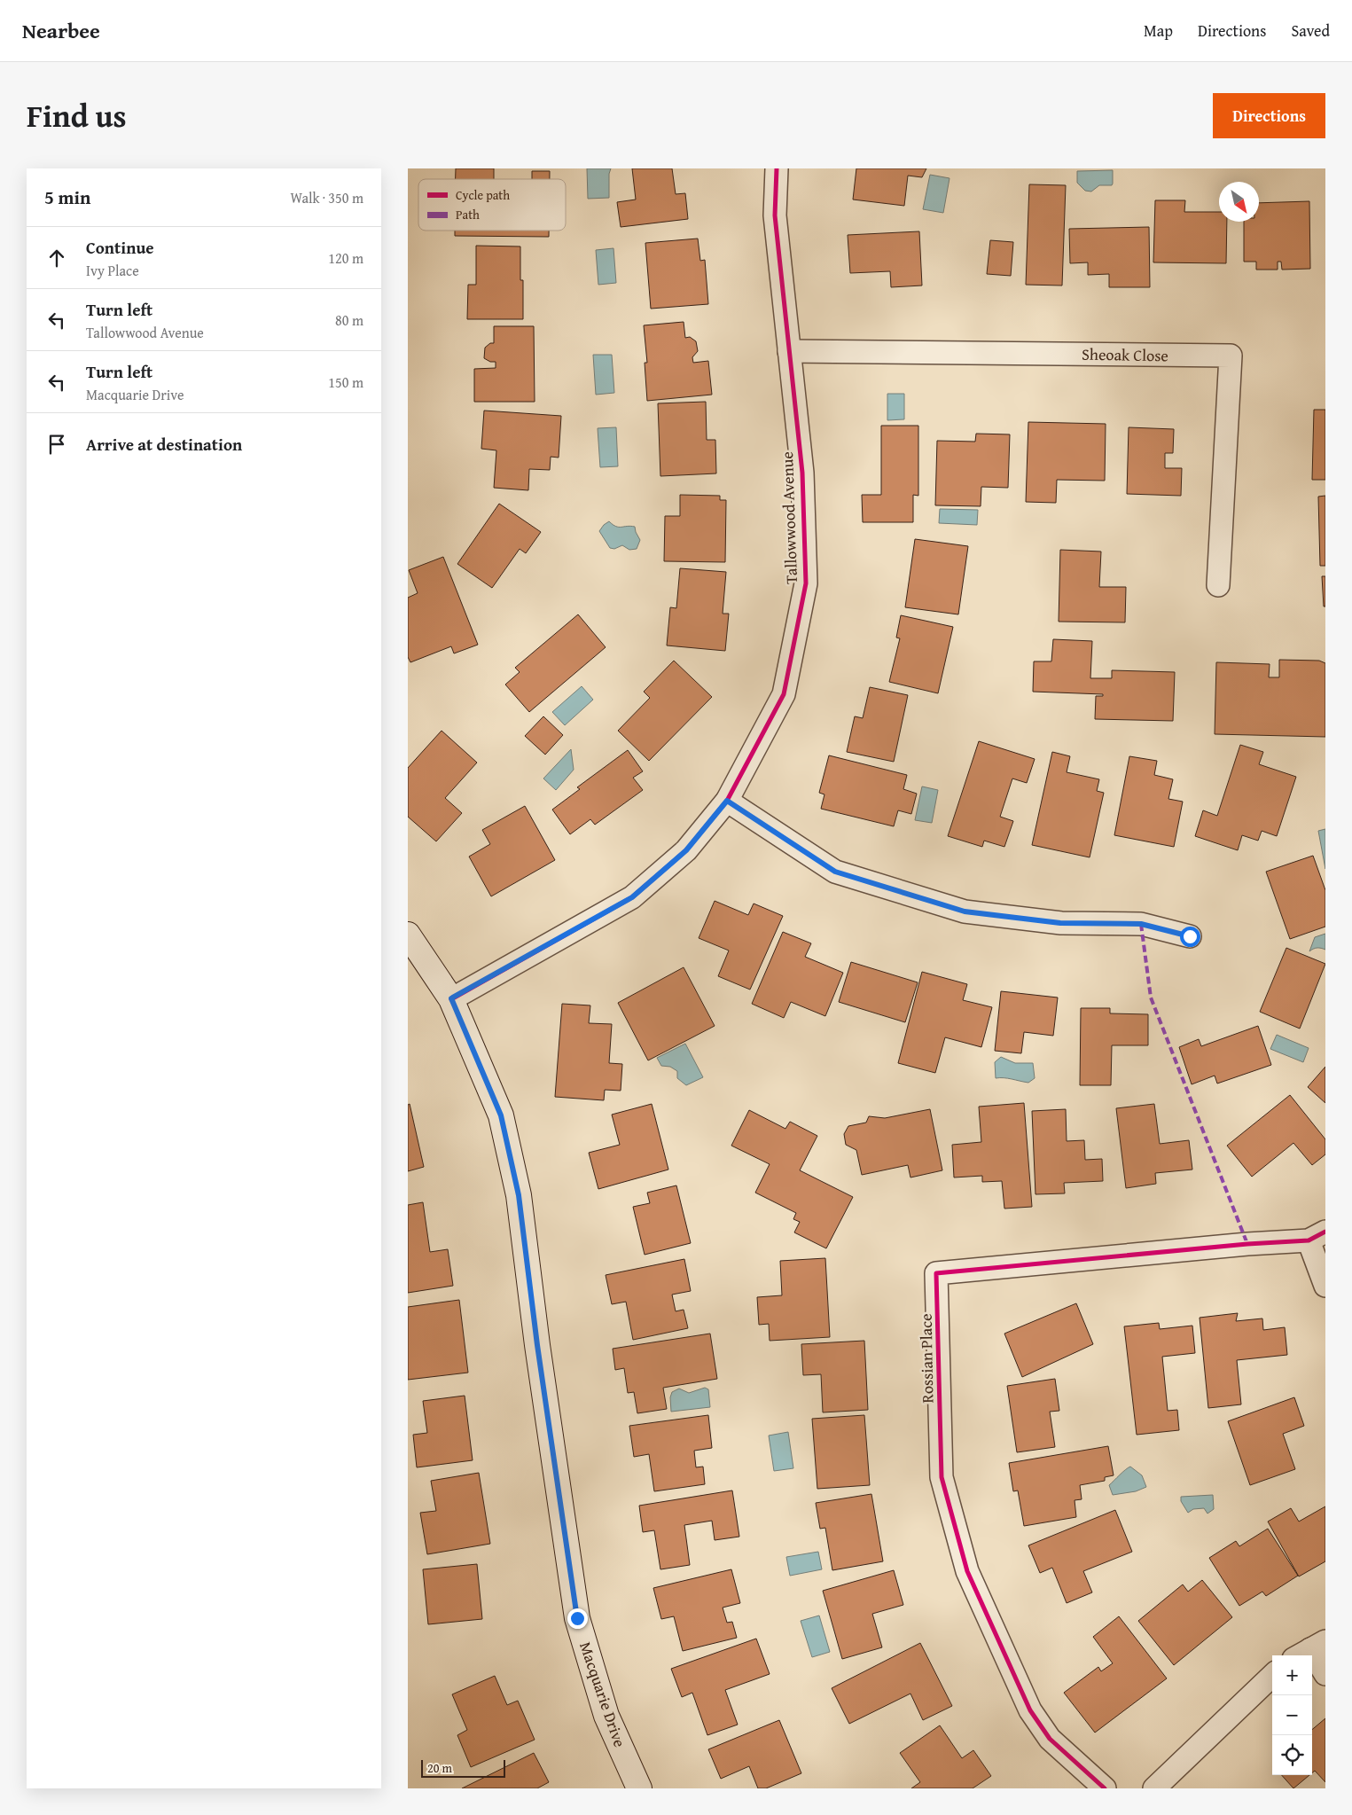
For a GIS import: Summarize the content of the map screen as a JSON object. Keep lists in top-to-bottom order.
{
  "streets": {
    "main road": ["Macquarie Drive"],
    "street": ["Sheoak Close", "Tallowwood Avenue", "Rossian Place"]
  },
  "crossings": [
    ["Sheoak Close", "Tallowwood Avenue"],
    ["Tallowwood Avenue", "Macquarie Drive"]
  ],
  "legend": ["Cycle path", "Path"],
  "scale_bar": "20 m",
  "north": "bottom right",
  "page": {
    "header": "Nearbee",
    "nav": ["Map", "Directions", "Saved"],
    "title": "Find us",
    "buttons": "Directions",
    "heading": ["5 min", "Walk · 350 m"],
    "list": [
      ["Continue", "Ivy Place", "120 m"],
      ["Turn left", "Tallowwood Avenue", "80 m"],
      ["Turn left", "Macquarie Drive", "150 m"],
      "Arrive at destination"
    ],
    "map_buttons": ["+", "−"],
    "scale": "20 m"
  }
}
